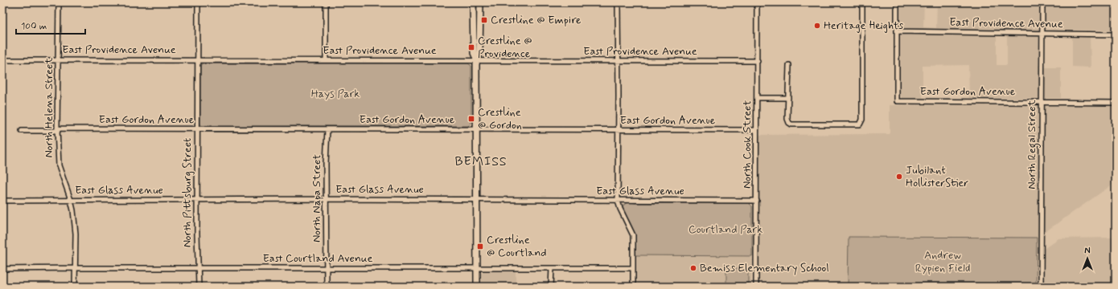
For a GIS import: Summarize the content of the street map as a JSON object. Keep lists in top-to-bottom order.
{
  "streets": {
    "street": [
      "East Providence Avenue",
      "East Gordon Avenue",
      "North Helena Street",
      "North Cook Street",
      "North Regal Street",
      "East Glass Avenue",
      "North Pittsburg Street",
      "North Napa Street",
      "East Courtland Avenue"
    ]
  },
  "crossings": [
    ["East Providence Avenue", "East Gordon Avenue"],
    ["East Providence Avenue", "North Helena Street"],
    ["East Providence Avenue", "North Cook Street"],
    ["East Providence Avenue", "North Regal Street"],
    ["East Providence Avenue", "North Pittsburg Street"],
    ["East Gordon Avenue", "North Helena Street"],
    ["East Gordon Avenue", "North Cook Street"],
    ["East Gordon Avenue", "North Regal Street"],
    ["East Gordon Avenue", "North Pittsburg Street"],
    ["East Gordon Avenue", "North Napa Street"],
    ["North Helena Street", "East Glass Avenue"],
    ["North Helena Street", "East Courtland Avenue"],
    ["North Cook Street", "East Glass Avenue"],
    ["East Glass Avenue", "North Pittsburg Street"],
    ["East Glass Avenue", "North Napa Street"],
    ["North Pittsburg Street", "East Courtland Avenue"],
    ["North Napa Street", "East Courtland Avenue"]
  ],
  "districts": ["BEMISS"],
  "parks": ["Hays Park", "Courtland Park", "Andrew Rypien Field"],
  "places": {
    "transit": [
      "Crestline @ Empire",
      "Crestline @ Providence",
      "Crestline @ Gordon",
      "Crestline @ Courtland"
    ],
    "other": ["Heritage Heights", "Jubilant HollisterStier", "Bemiss Elementary School"]
  },
  "scale_bar": "100 m",
  "north": "top"
}
